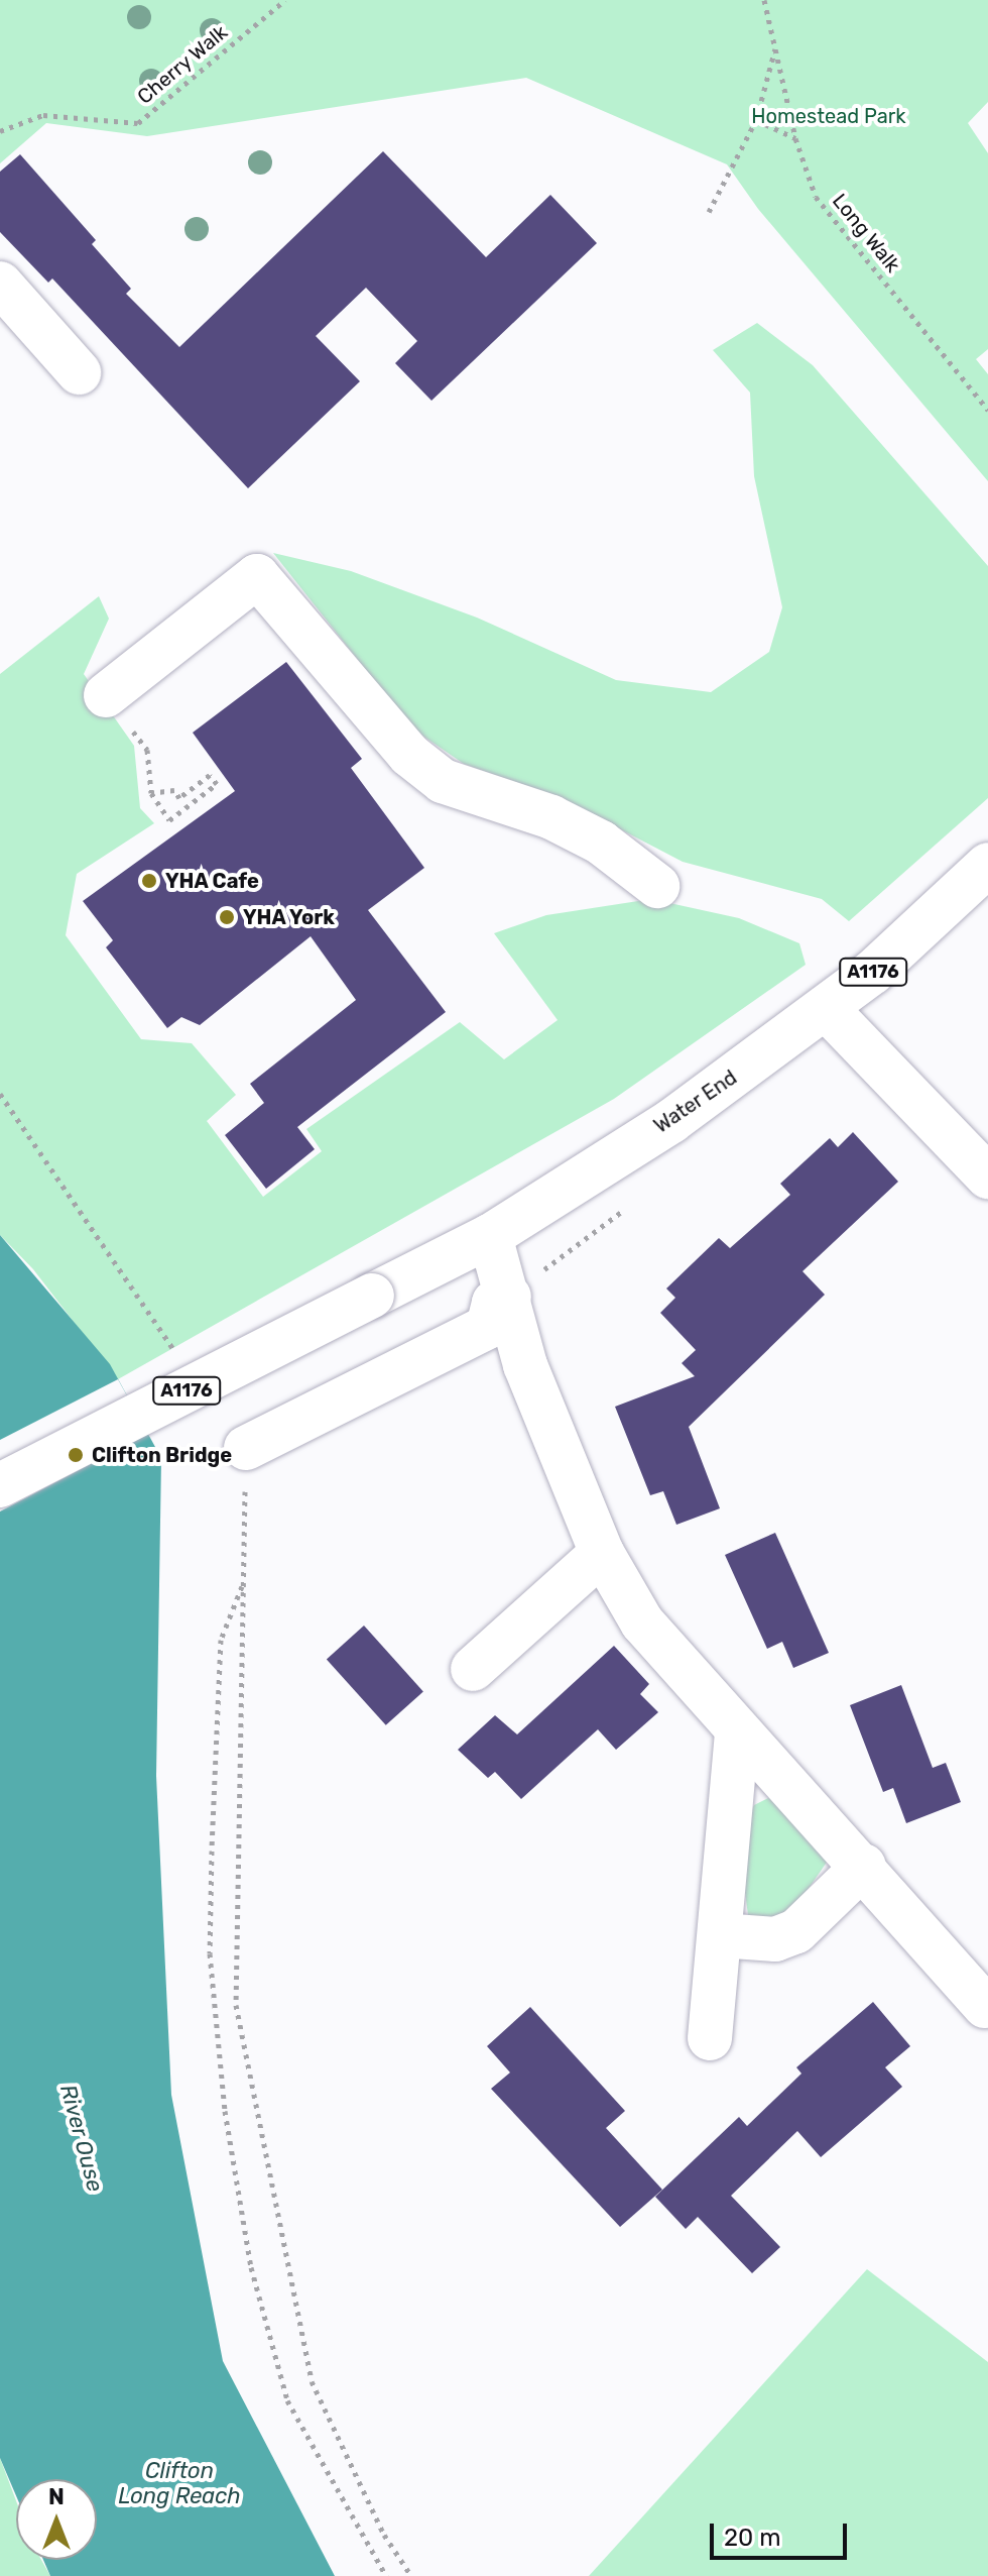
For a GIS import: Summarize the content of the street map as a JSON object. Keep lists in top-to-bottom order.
{
  "streets": {
    "street": ["A1176", "Water End"],
    "path": ["Cherry Walk", "Long Walk"]
  },
  "water": ["River Ouse", "Clifton Long Reach"],
  "parks": ["Homestead Park"],
  "places": ["YHA Cafe", "YHA York", "Clifton Bridge"],
  "scale_bar": "20 m",
  "north": "top"
}
